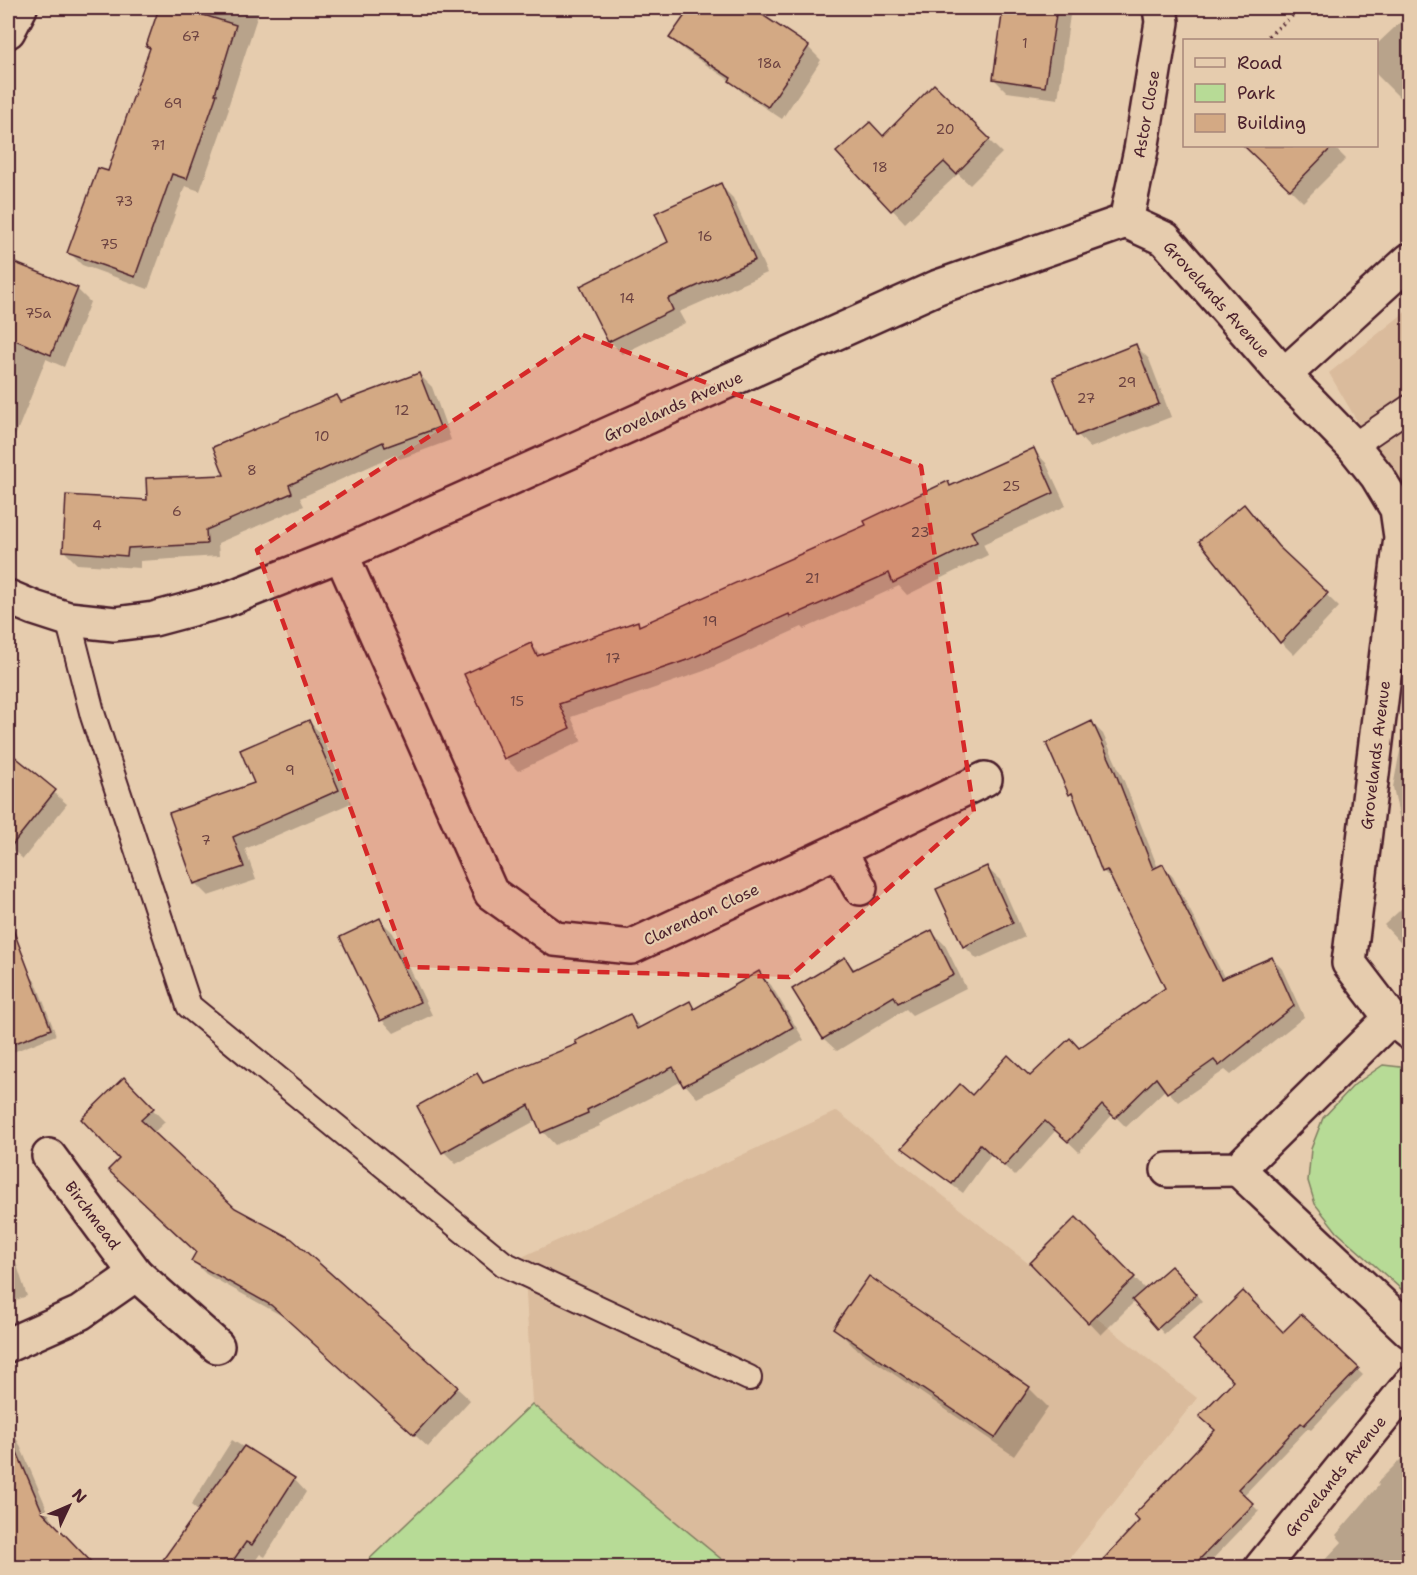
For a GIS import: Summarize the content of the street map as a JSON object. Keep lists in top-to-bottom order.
{
  "streets": {
    "street": [
      "Astor Close",
      "Grovelands Avenue",
      "Clarendon Close",
      "Birchmead"
    ]
  },
  "crossings": [
    ["Astor Close", "Grovelands Avenue"],
    ["Grovelands Avenue", "Clarendon Close"]
  ],
  "house_numbers": [
    "67",
    "1",
    "18a",
    "69",
    "20",
    "71",
    "18",
    "73",
    "16",
    "75",
    "14",
    "75a",
    "29",
    "27",
    "12",
    "10",
    "8",
    "25",
    "6",
    "4",
    "23",
    "21",
    "19",
    "17",
    "15",
    "9",
    "7"
  ],
  "legend": ["Road", "Park", "Building"],
  "north": "top right"
}
